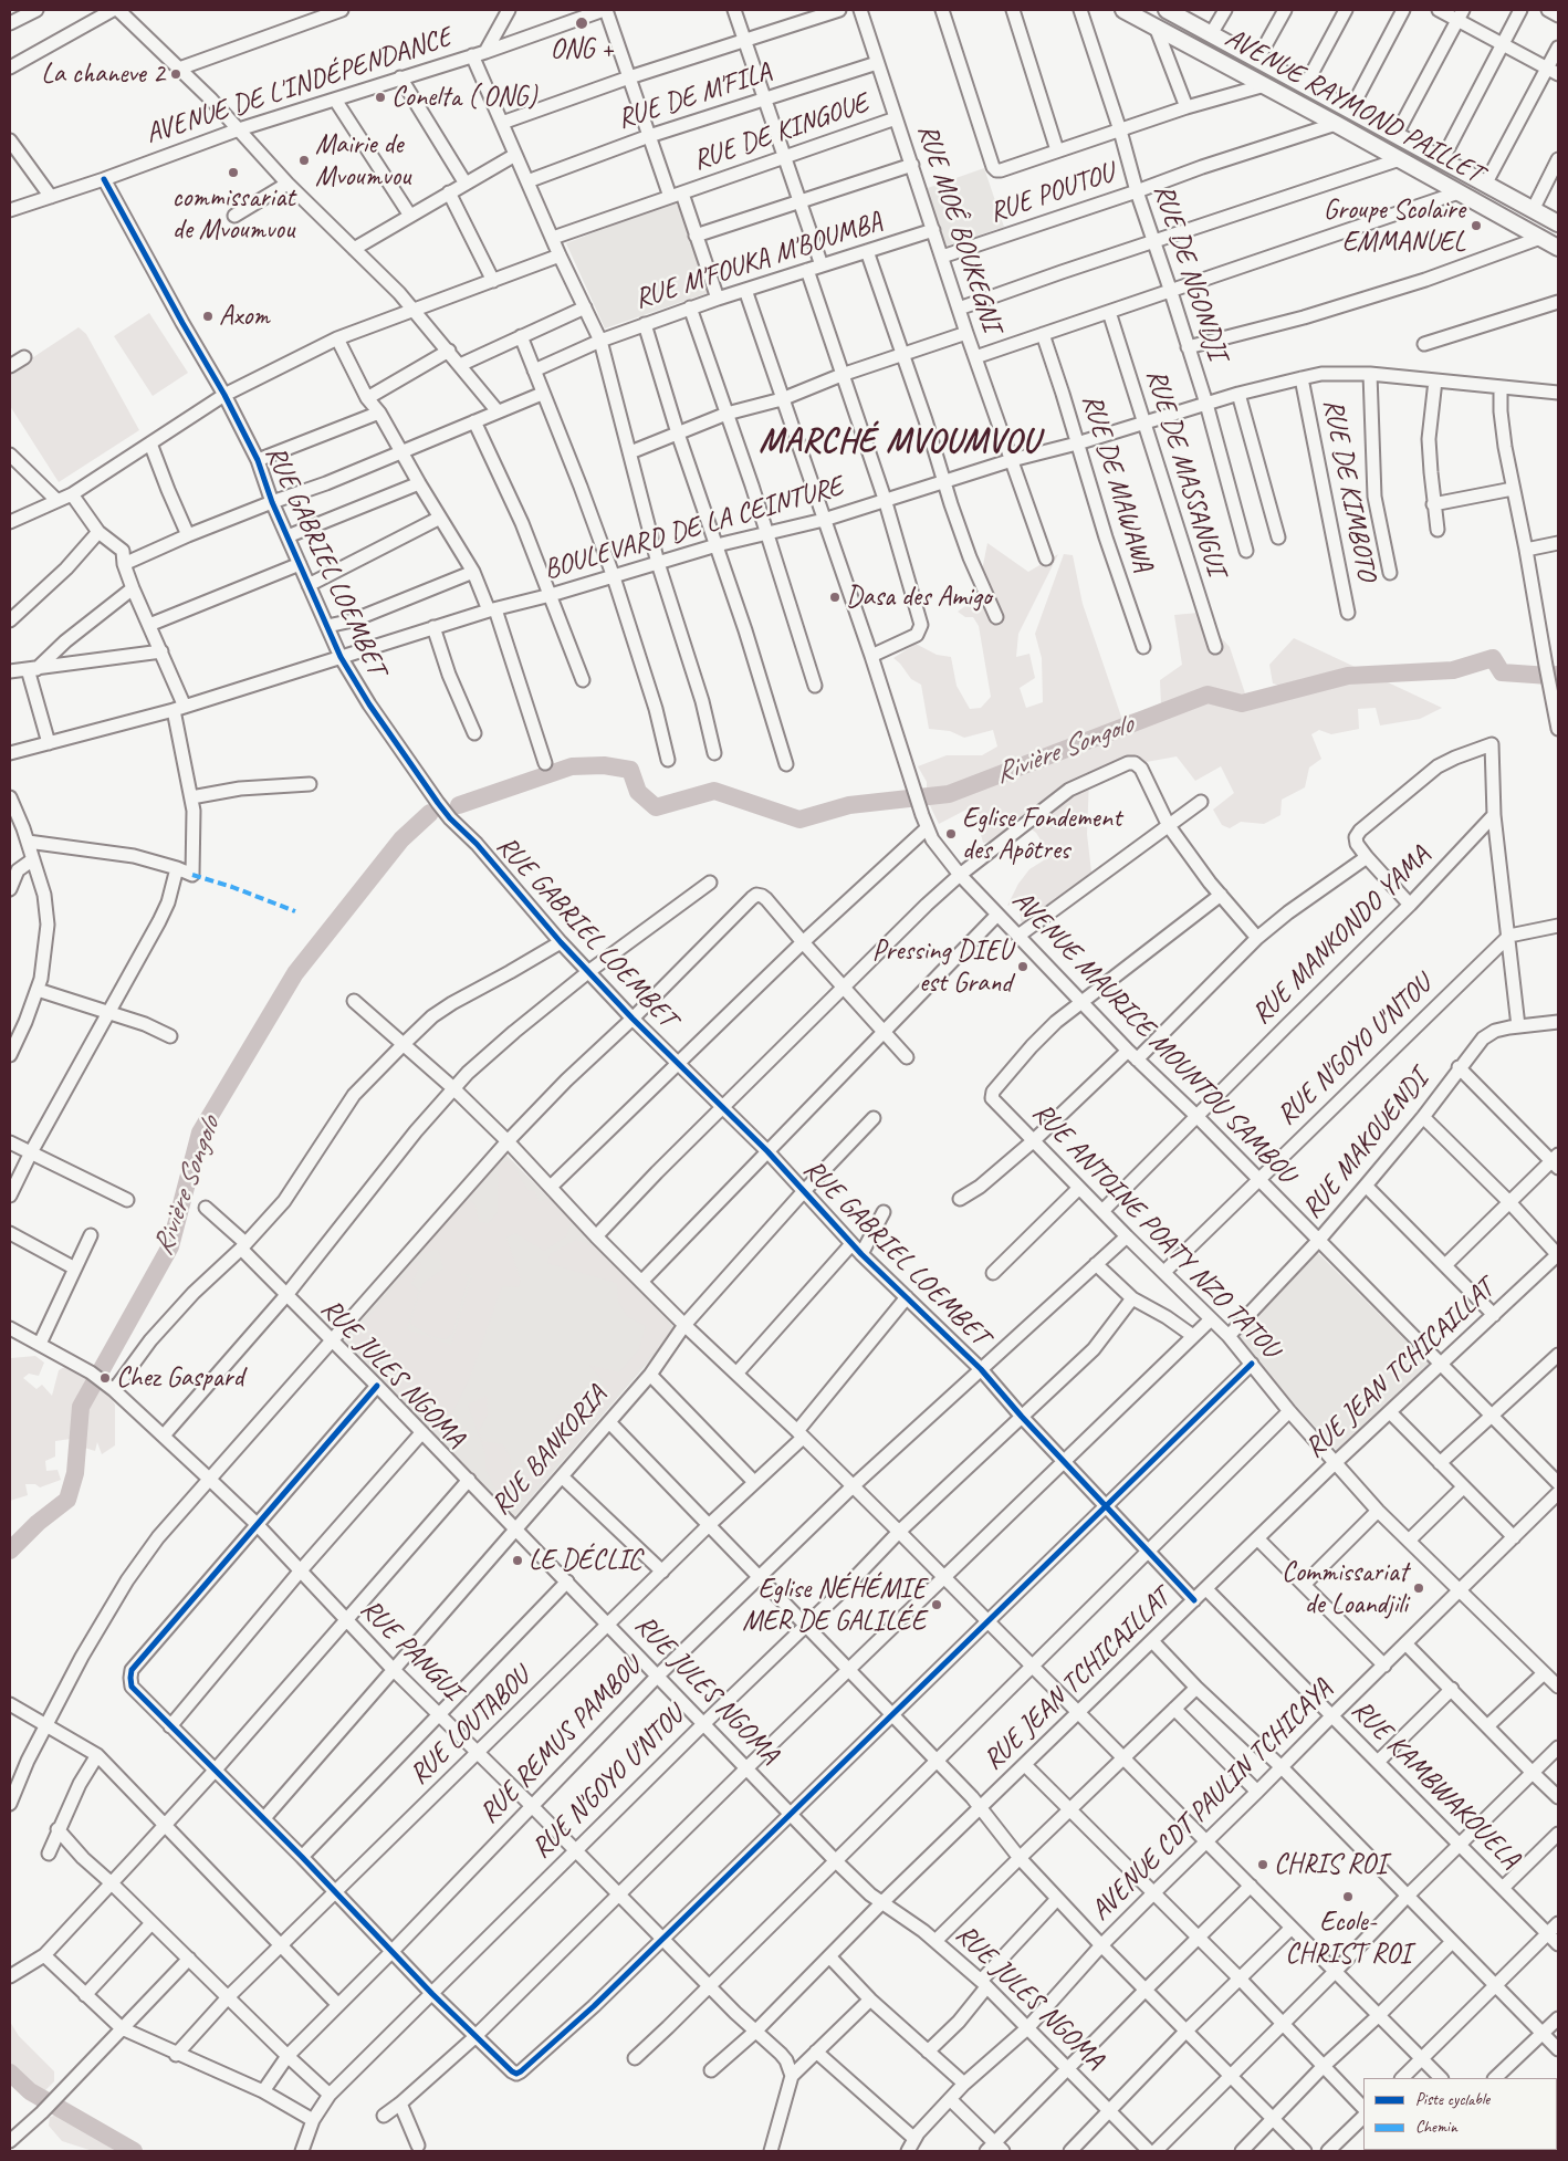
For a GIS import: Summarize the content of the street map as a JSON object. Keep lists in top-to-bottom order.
{
  "streets": {
    "main road": ["AVENUE RAYMOND PAILLET"],
    "street": [
      "AVENUE DE L'INDÉPENDANCE",
      "RUE DE M'FILA",
      "RUE DE KINGOUE",
      "RUE POUTOU",
      "RUE MOÊ BOUKEGNI",
      "RUE M'FOUKA M'BOUMBA",
      "RUE DE NGONDJI",
      "RUE DE MASSANGUI",
      "RUE DE MAWAWA",
      "RUE DE KIMBOTO",
      "BOULEVARD DE LA CEINTURE",
      "RUE GABRIEL LOEMBET",
      "RUE MANKONDO YAMA",
      "AVENUE MAURICE MOUNTOU SAMBOU",
      "RUE N'GOYO U'NTOU",
      "RUE MAKOUENDI",
      "RUE ANTOINE POATY NZO TATOU",
      "RUE JEAN TCHICAILLAT",
      "RUE JULES NGOMA",
      "RUE BANKORIA",
      "RUE PANGUI",
      "RUE LOUTABOU",
      "RUE REMUS PAMBOU",
      "RUE KAMBWAKOUELA",
      "AVENUE CDT PAULIN TCHICAYA"
    ]
  },
  "crossings": [
    ["AVENUE DE L'INDÉPENDANCE", "RUE GABRIEL LOEMBET"],
    ["RUE DE M'FILA", "RUE MOÊ BOUKEGNI"],
    ["AVENUE RAYMOND PAILLET", "RUE POUTOU"],
    ["RUE DE KINGOUE", "RUE MOÊ BOUKEGNI"],
    ["RUE POUTOU", "RUE MOÊ BOUKEGNI"],
    ["RUE POUTOU", "RUE DE NGONDJI"],
    ["RUE MOÊ BOUKEGNI", "RUE M'FOUKA M'BOUMBA"],
    ["RUE MOÊ BOUKEGNI", "BOULEVARD DE LA CEINTURE"],
    ["RUE M'FOUKA M'BOUMBA", "AVENUE MAURICE MOUNTOU SAMBOU"],
    ["RUE DE NGONDJI", "BOULEVARD DE LA CEINTURE"],
    ["RUE DE MASSANGUI", "BOULEVARD DE LA CEINTURE"],
    ["RUE DE MAWAWA", "BOULEVARD DE LA CEINTURE"],
    ["RUE DE KIMBOTO", "BOULEVARD DE LA CEINTURE"],
    ["BOULEVARD DE LA CEINTURE", "RUE GABRIEL LOEMBET"],
    ["BOULEVARD DE LA CEINTURE", "AVENUE MAURICE MOUNTOU SAMBOU"],
    ["RUE GABRIEL LOEMBET", "RUE N'GOYO U'NTOU"],
    ["RUE GABRIEL LOEMBET", "RUE JEAN TCHICAILLAT"],
    ["RUE GABRIEL LOEMBET", "RUE BANKORIA"],
    ["RUE GABRIEL LOEMBET", "RUE LOUTABOU"],
    ["RUE GABRIEL LOEMBET", "RUE REMUS PAMBOU"],
    ["RUE MANKONDO YAMA", "AVENUE MAURICE MOUNTOU SAMBOU"],
    ["RUE MANKONDO YAMA", "RUE ANTOINE POATY NZO TATOU"],
    ["AVENUE MAURICE MOUNTOU SAMBOU", "RUE N'GOYO U'NTOU"],
    ["AVENUE MAURICE MOUNTOU SAMBOU", "RUE MAKOUENDI"],
    ["AVENUE MAURICE MOUNTOU SAMBOU", "RUE ANTOINE POATY NZO TATOU"],
    ["AVENUE MAURICE MOUNTOU SAMBOU", "RUE JEAN TCHICAILLAT"],
    ["RUE N'GOYO U'NTOU", "RUE ANTOINE POATY NZO TATOU"],
    ["RUE N'GOYO U'NTOU", "RUE JULES NGOMA"],
    ["RUE N'GOYO U'NTOU", "RUE PANGUI"],
    ["RUE MAKOUENDI", "RUE ANTOINE POATY NZO TATOU"],
    ["RUE ANTOINE POATY NZO TATOU", "RUE JEAN TCHICAILLAT"],
    ["RUE ANTOINE POATY NZO TATOU", "RUE REMUS PAMBOU"],
    ["RUE ANTOINE POATY NZO TATOU", "AVENUE CDT PAULIN TCHICAYA"],
    ["RUE JEAN TCHICAILLAT", "RUE JULES NGOMA"],
    ["RUE JEAN TCHICAILLAT", "RUE PANGUI"],
    ["RUE JEAN TCHICAILLAT", "RUE KAMBWAKOUELA"],
    ["RUE JULES NGOMA", "RUE BANKORIA"],
    ["RUE JULES NGOMA", "RUE LOUTABOU"],
    ["RUE JULES NGOMA", "RUE REMUS PAMBOU"],
    ["RUE JULES NGOMA", "AVENUE CDT PAULIN TCHICAYA"],
    ["RUE BANKORIA", "RUE PANGUI"],
    ["RUE PANGUI", "RUE LOUTABOU"],
    ["RUE PANGUI", "RUE REMUS PAMBOU"],
    ["RUE KAMBWAKOUELA", "AVENUE CDT PAULIN TCHICAYA"]
  ],
  "districts": ["MARCHÉ MVOUMVOU"],
  "water": ["Rivière Songolo"],
  "places": [
    "ONG +",
    "La chaneve 2",
    "Conelta ( ONG)",
    "Mairie de Mvoumvou",
    "commissariat de Mvoumvou",
    "Groupe Scolaire EMMANUEL",
    "Axom",
    "Dasa des Amigo",
    "Eglise Fondement des Apôtres",
    "Pressing DIEU est Grand",
    "Chez Gaspard",
    "LE DÉCLIC",
    "Commissariat de Loandjili",
    "Eglise NÉHÉMIE MER DE GALILÉE",
    "CHRIS ROI",
    "Ecole- CHRIST ROI"
  ],
  "legend": ["Piste cyclable", "Chemin"]
}
